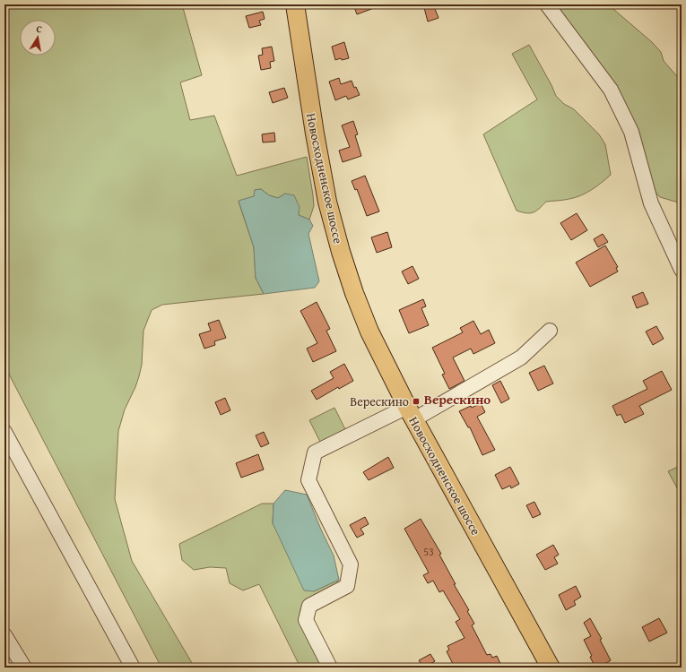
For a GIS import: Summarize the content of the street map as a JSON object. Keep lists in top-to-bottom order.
{
  "streets": {
    "main road": ["Новосходненское шоссе"]
  },
  "districts": ["Верескино"],
  "places": {
    "transit": ["Верескино"]
  },
  "house_numbers": ["53"],
  "north": "top"
}
